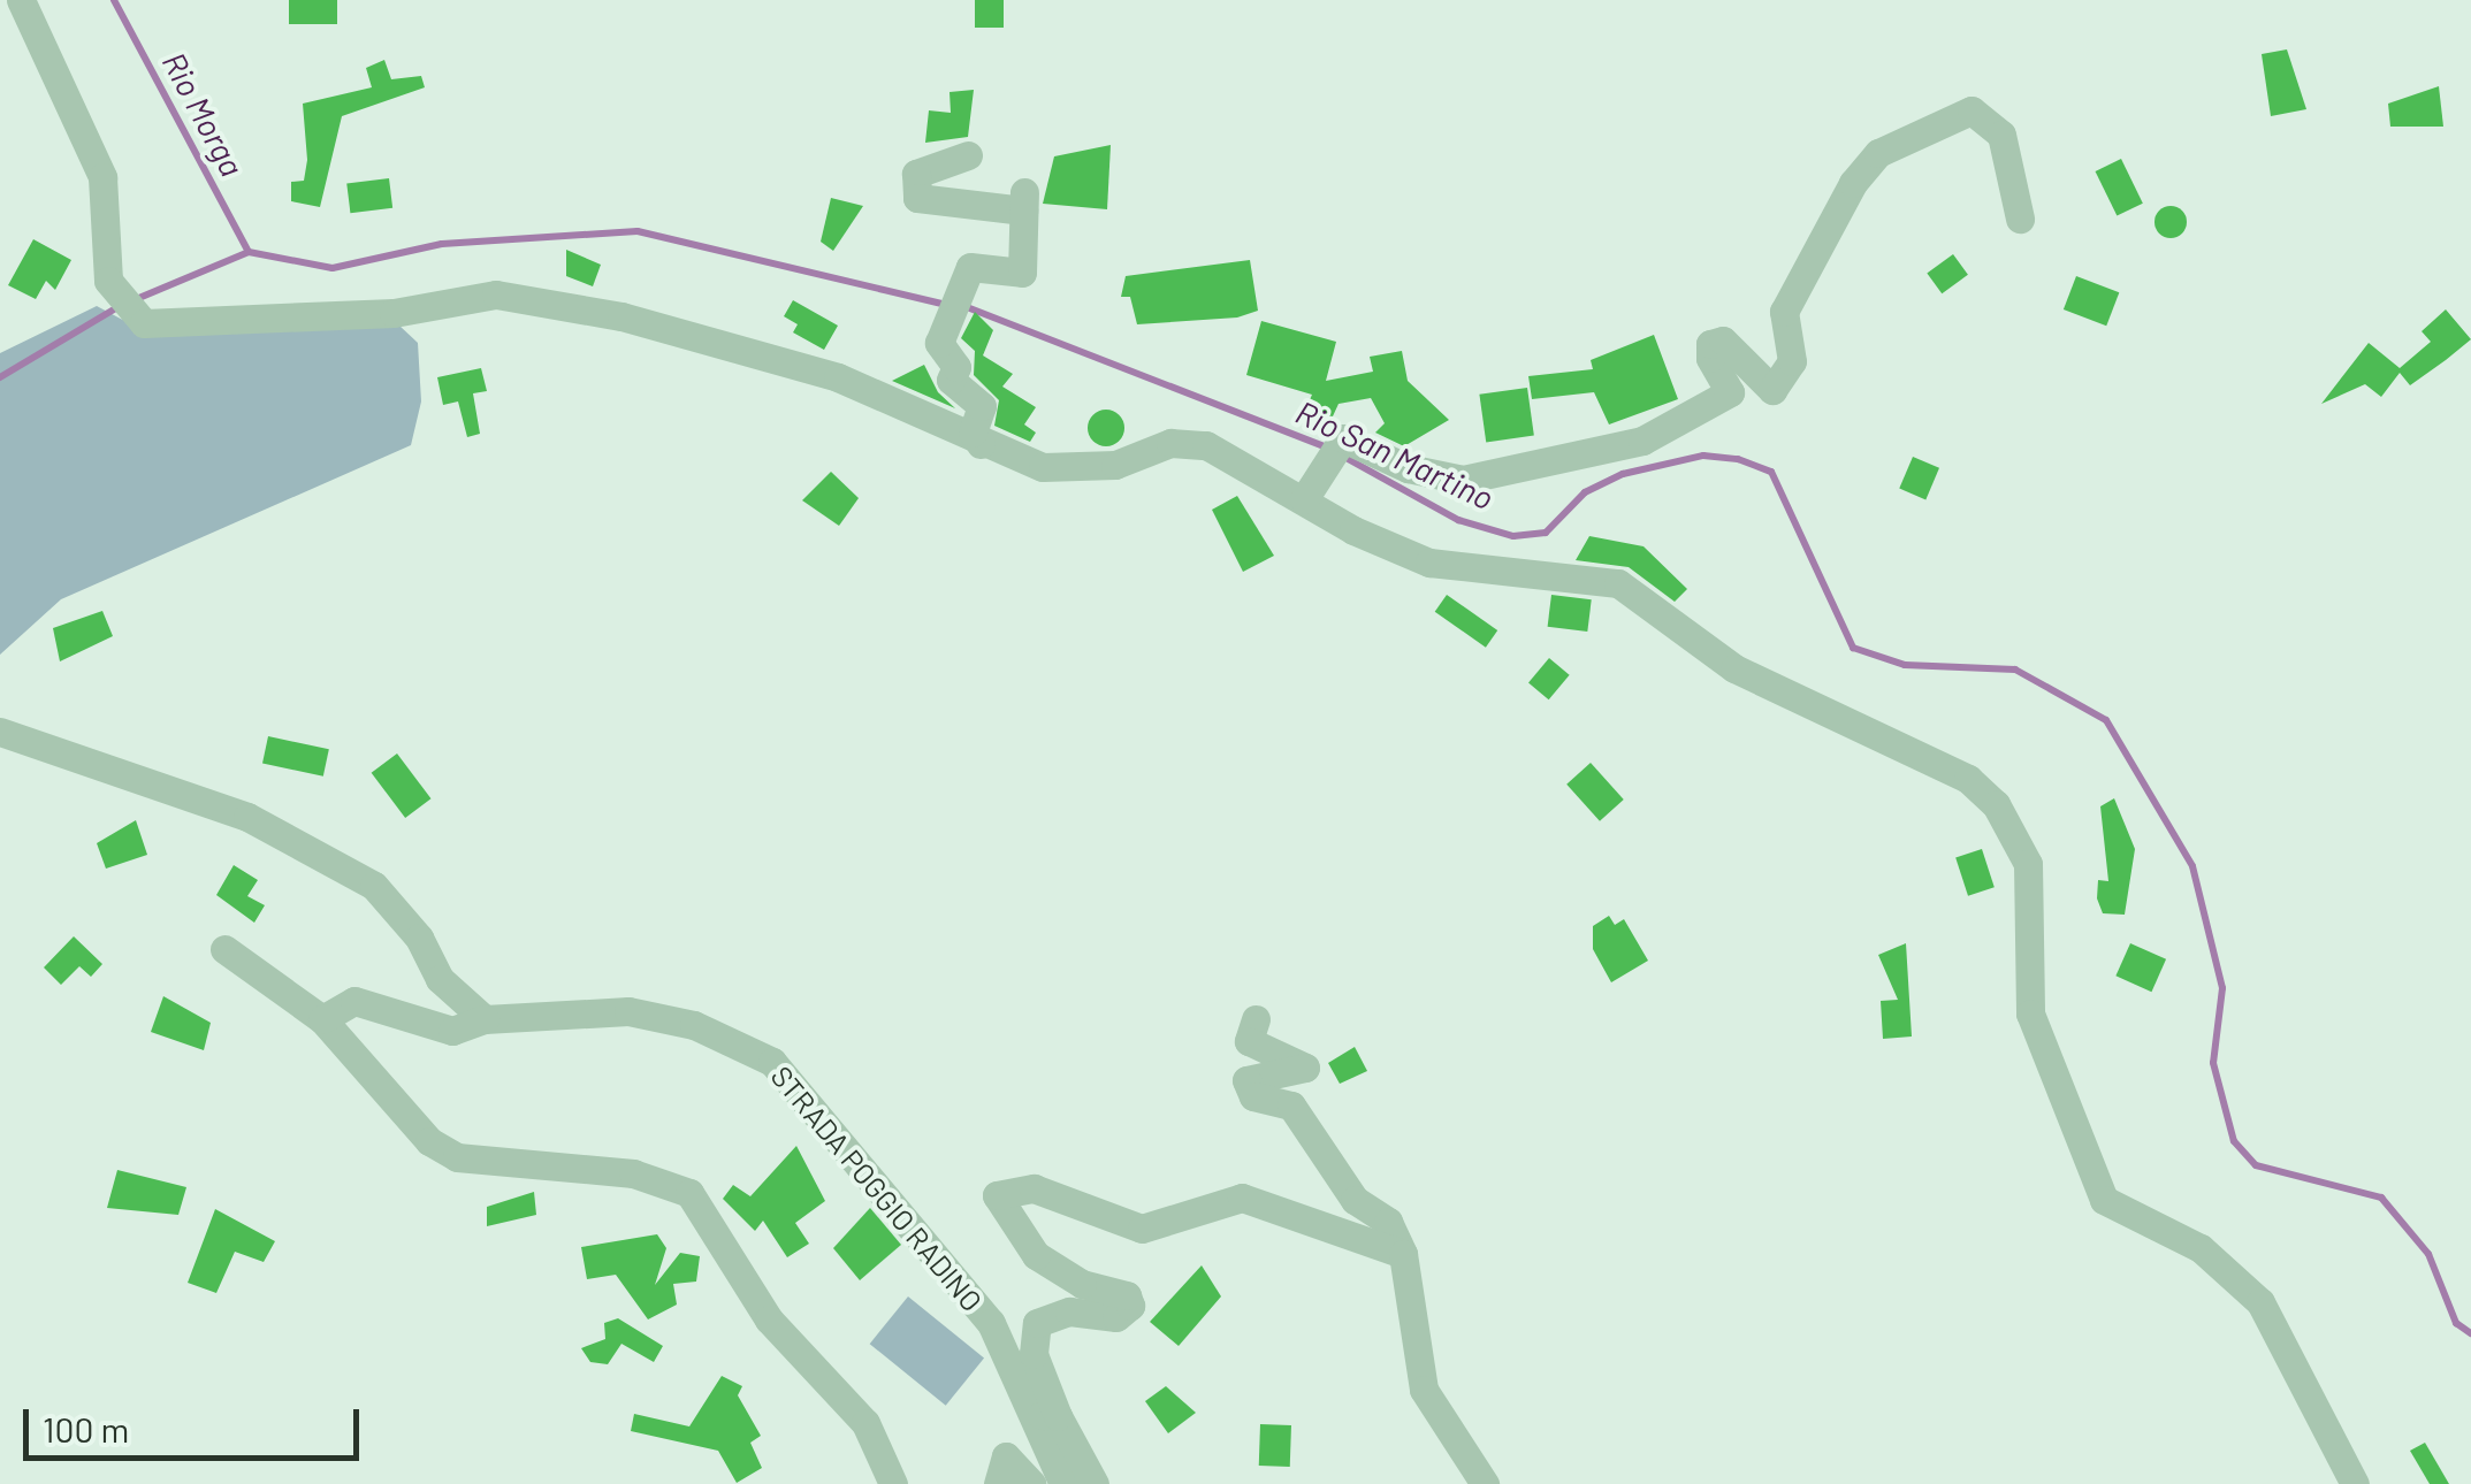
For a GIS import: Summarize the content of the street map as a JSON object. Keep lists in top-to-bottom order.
{
  "streets": {
    "street": ["STRADA POGGIO RADINO"]
  },
  "water": ["Rio Morga", "Rio San Martino"],
  "scale_bar": "100 m"
}
